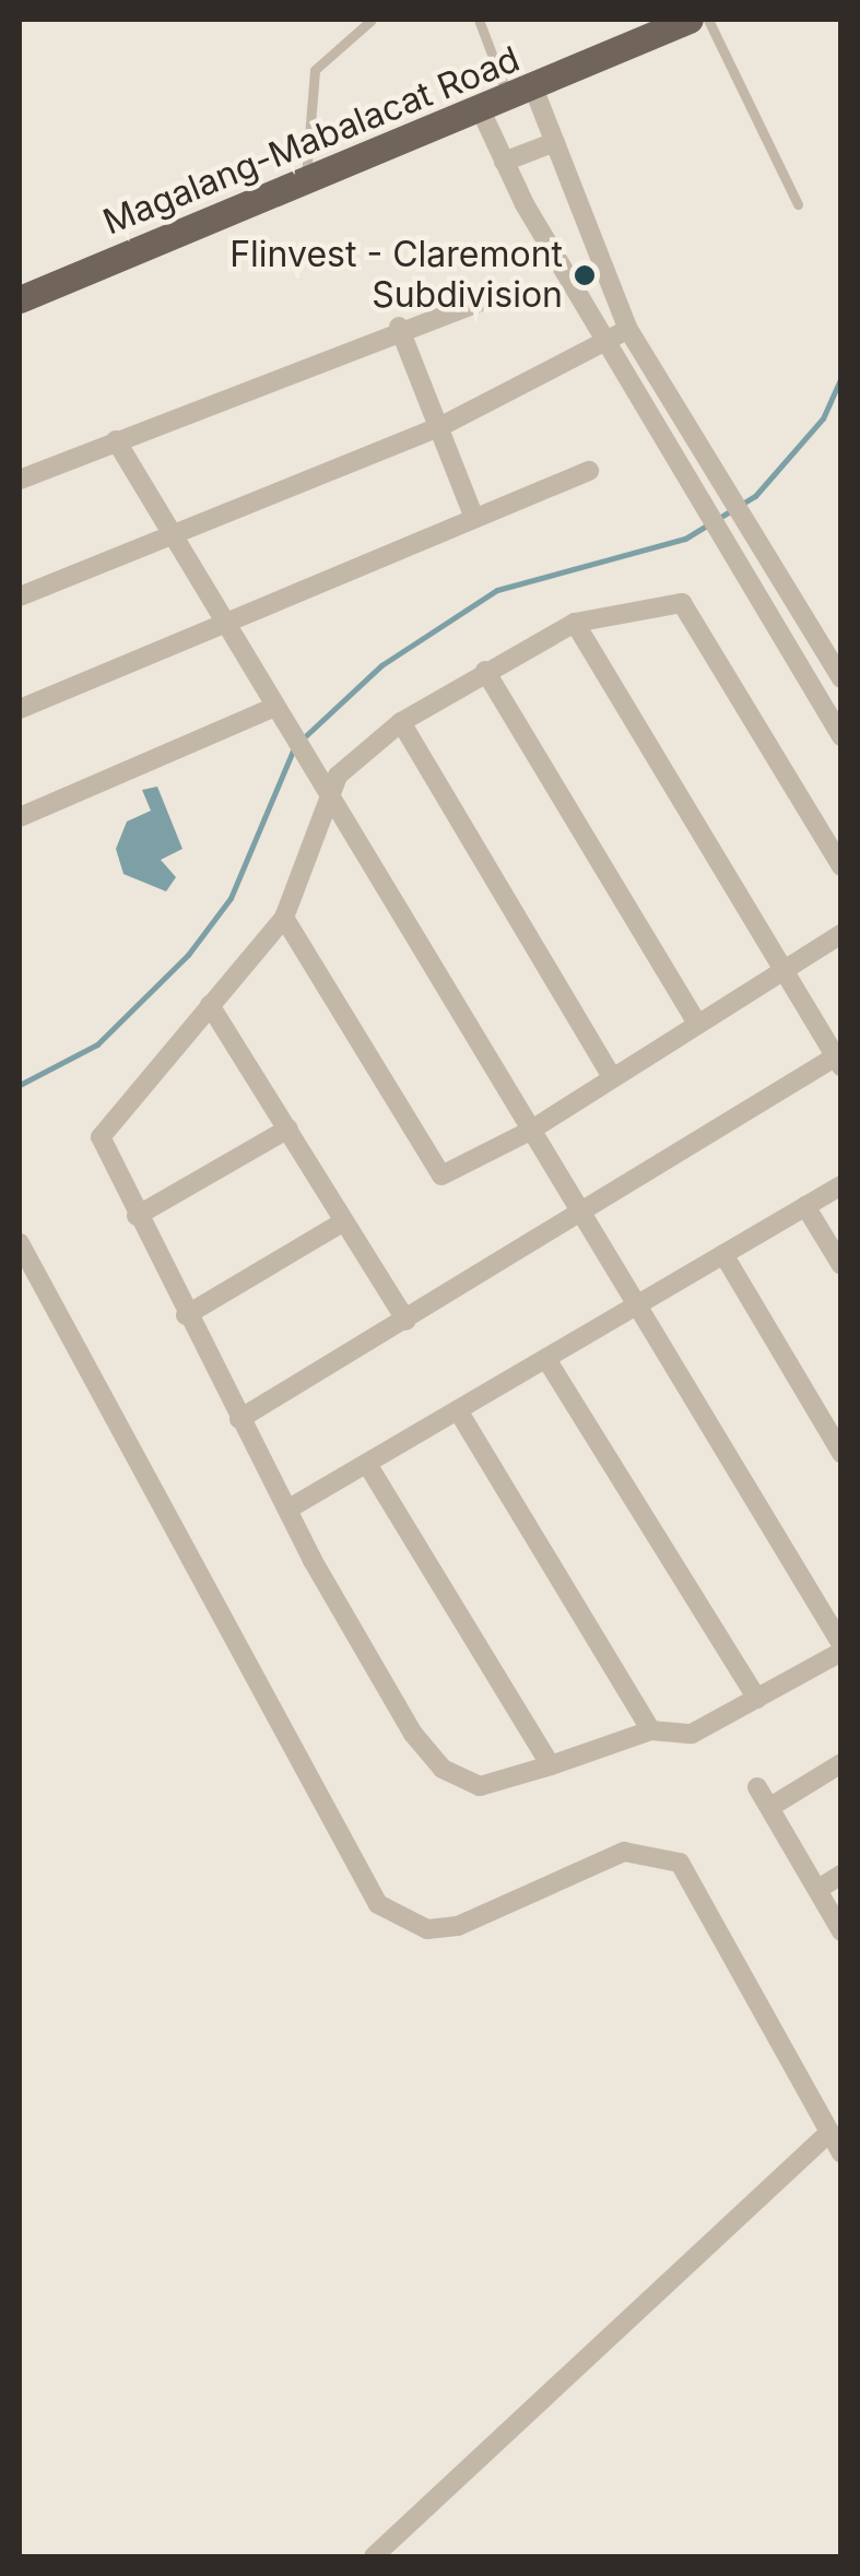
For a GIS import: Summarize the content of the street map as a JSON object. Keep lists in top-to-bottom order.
{
  "streets": {
    "main road": ["Magalang-Mabalacat Road"]
  },
  "places": ["Flinvest - Claremont Subdivision"]
}
